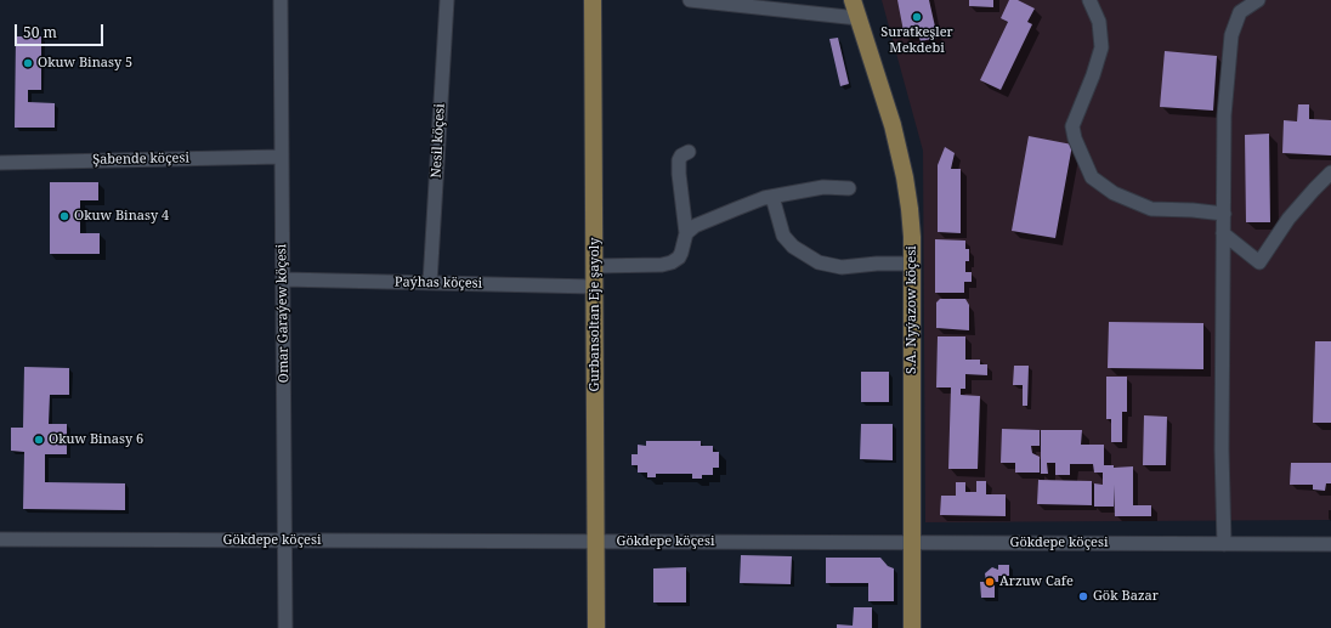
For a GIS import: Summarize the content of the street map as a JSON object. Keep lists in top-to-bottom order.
{
  "streets": {
    "main road": ["S.A. Nyýazow köçesi", "Gurbansoltan Eje şayoly"],
    "street": [
      "Nesil köçesi",
      "Şabende köçesi",
      "Paýhas köçesi",
      "Omar Garaýew köçesi",
      "Gökdepe köçesi"
    ]
  },
  "crossings": [
    ["Nesil köçesi", "Paýhas köçesi"],
    ["Şabende köçesi", "Omar Garaýew köçesi"],
    ["Paýhas köçesi", "Omar Garaýew köçesi"],
    ["Paýhas köçesi", "Gurbansoltan Eje şayoly"],
    ["S.A. Nyýazow köçesi", "Gökdepe köçesi"],
    ["Omar Garaýew köçesi", "Gökdepe köçesi"],
    ["Gurbansoltan Eje şayoly", "Gökdepe köçesi"]
  ],
  "places": [
    "Suratkeşler Mekdebi",
    "Okuw Binasy 5",
    "Okuw Binasy 4",
    "Okuw Binasy 6",
    "Arzuw Cafe",
    "Gök Bazar"
  ],
  "scale_bar": "50 m"
}
